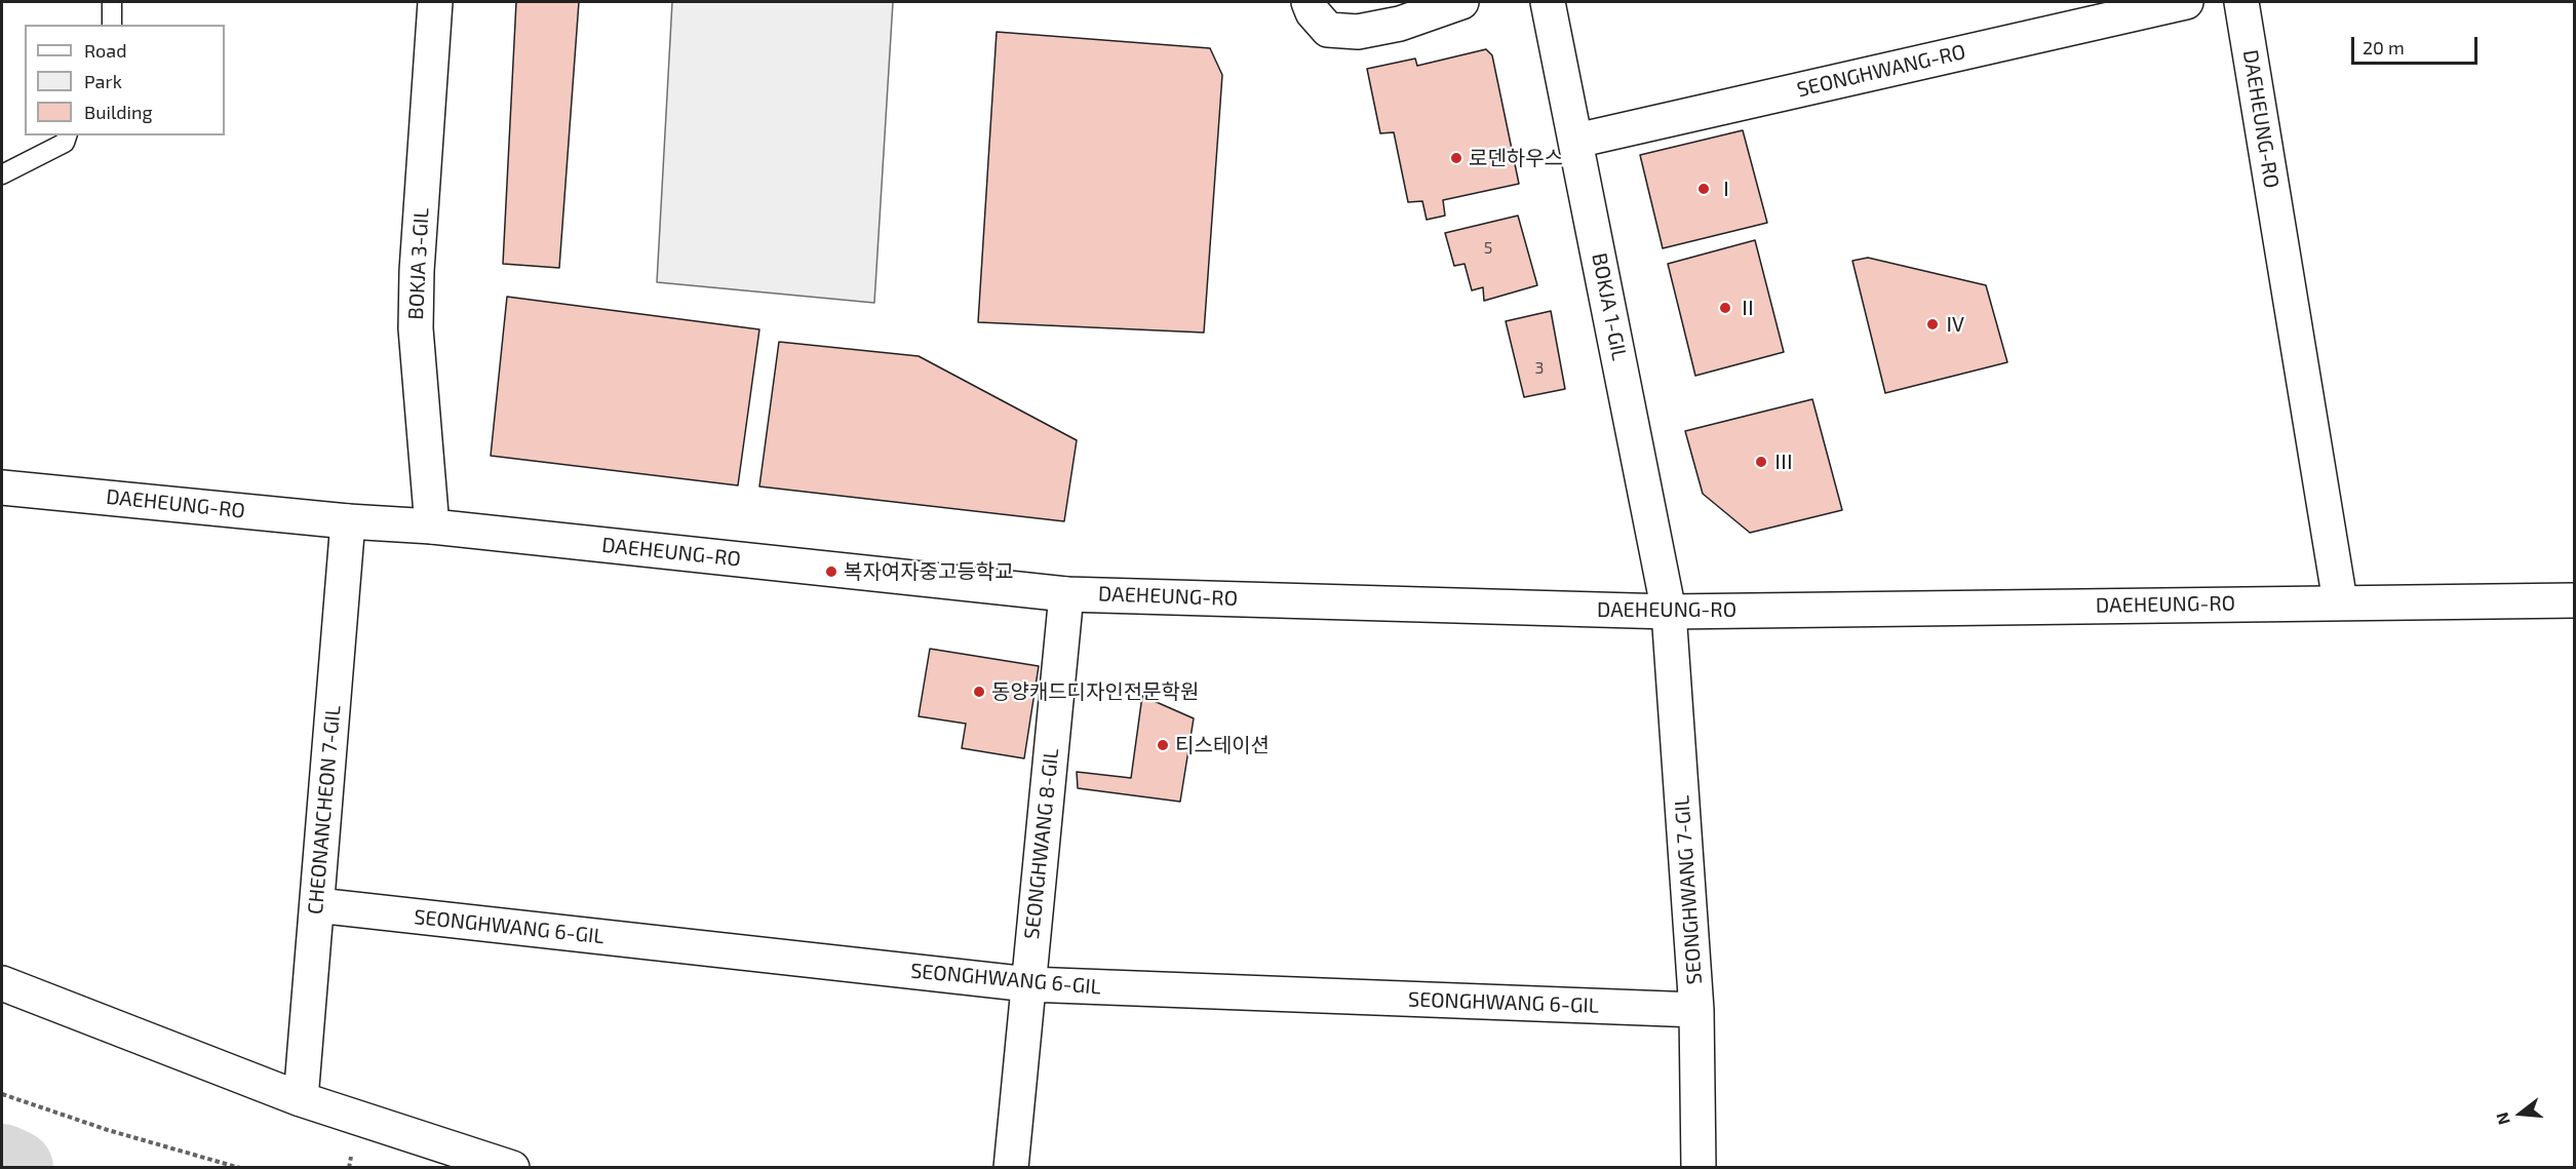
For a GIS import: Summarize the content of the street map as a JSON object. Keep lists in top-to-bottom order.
{
  "streets": {
    "street": [
      "SEONGHWANG-RO",
      "DAEHEUNG-RO",
      "BOKJA 3-GIL",
      "BOKJA 1-GIL",
      "CHEONANCHEON 7-GIL",
      "SEONGHWANG 8-GIL",
      "SEONGHWANG 7-GIL",
      "SEONGHWANG 6-GIL"
    ]
  },
  "crossings": [
    ["SEONGHWANG-RO", "BOKJA 1-GIL"],
    ["DAEHEUNG-RO", "BOKJA 3-GIL"],
    ["DAEHEUNG-RO", "BOKJA 1-GIL"],
    ["DAEHEUNG-RO", "CHEONANCHEON 7-GIL"],
    ["DAEHEUNG-RO", "SEONGHWANG 8-GIL"],
    ["DAEHEUNG-RO", "SEONGHWANG 7-GIL"],
    ["BOKJA 1-GIL", "SEONGHWANG 7-GIL"],
    ["CHEONANCHEON 7-GIL", "SEONGHWANG 6-GIL"],
    ["SEONGHWANG 8-GIL", "SEONGHWANG 6-GIL"],
    ["SEONGHWANG 7-GIL", "SEONGHWANG 6-GIL"]
  ],
  "places": [
    "로덴하우스",
    "Ⅰ",
    "Ⅱ",
    "Ⅳ",
    "Ⅲ",
    "복자여자중고등학교",
    "동양캐드디자인전문학원",
    "티스테이션"
  ],
  "house_numbers": ["5", "3"],
  "legend": ["Road", "Park", "Building"],
  "scale_bar": "20 m",
  "north": "left"
}
